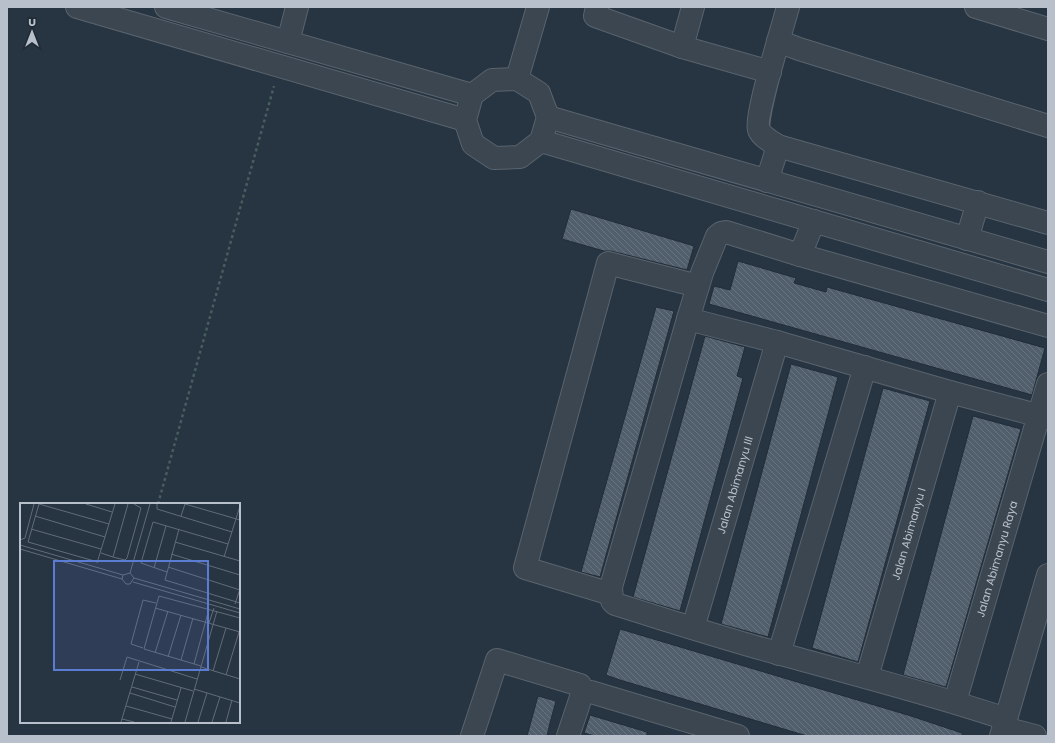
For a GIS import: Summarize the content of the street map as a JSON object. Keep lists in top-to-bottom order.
{
  "streets": {
    "street": ["Jalan Abimanyu III", "Jalan Abimanyu I", "Jalan Abimanyu Raya"]
  },
  "north": "top"
}
